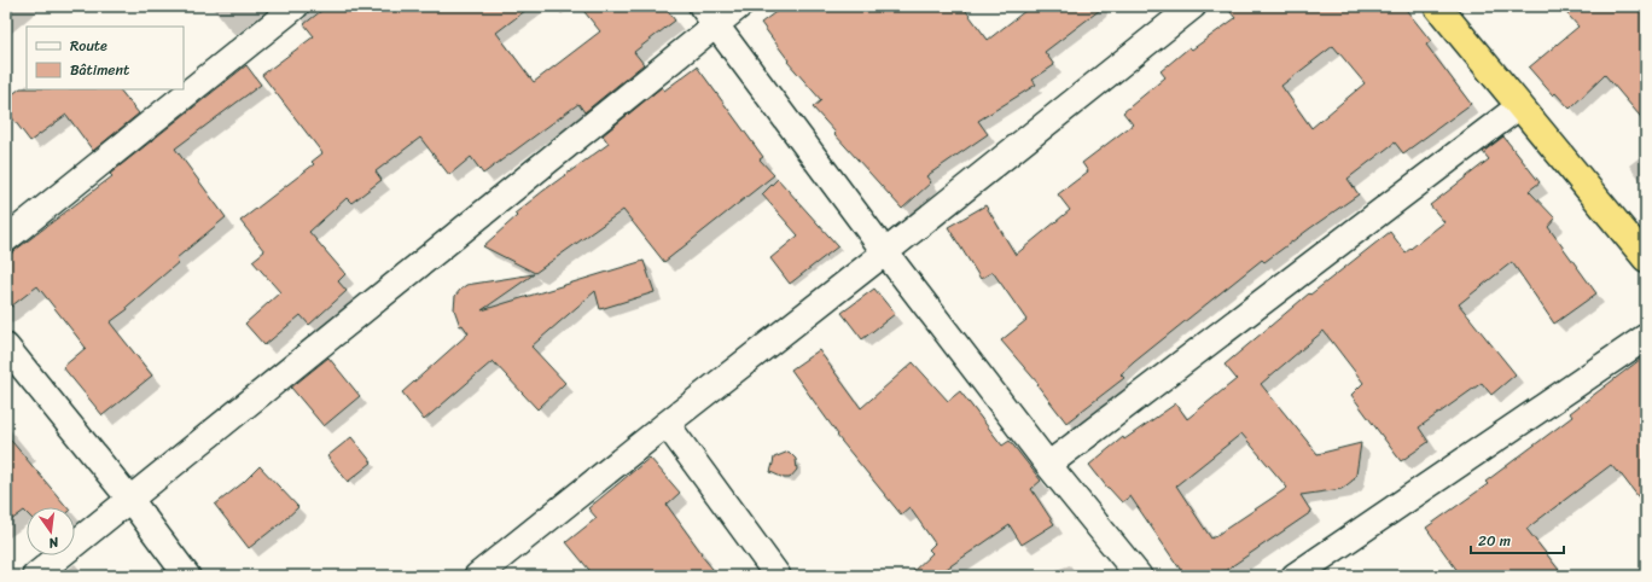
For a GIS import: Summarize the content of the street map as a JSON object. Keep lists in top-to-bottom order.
{
  "legend": ["Route", "Bâtiment"],
  "scale_bar": "20 m",
  "north": "bottom"
}
